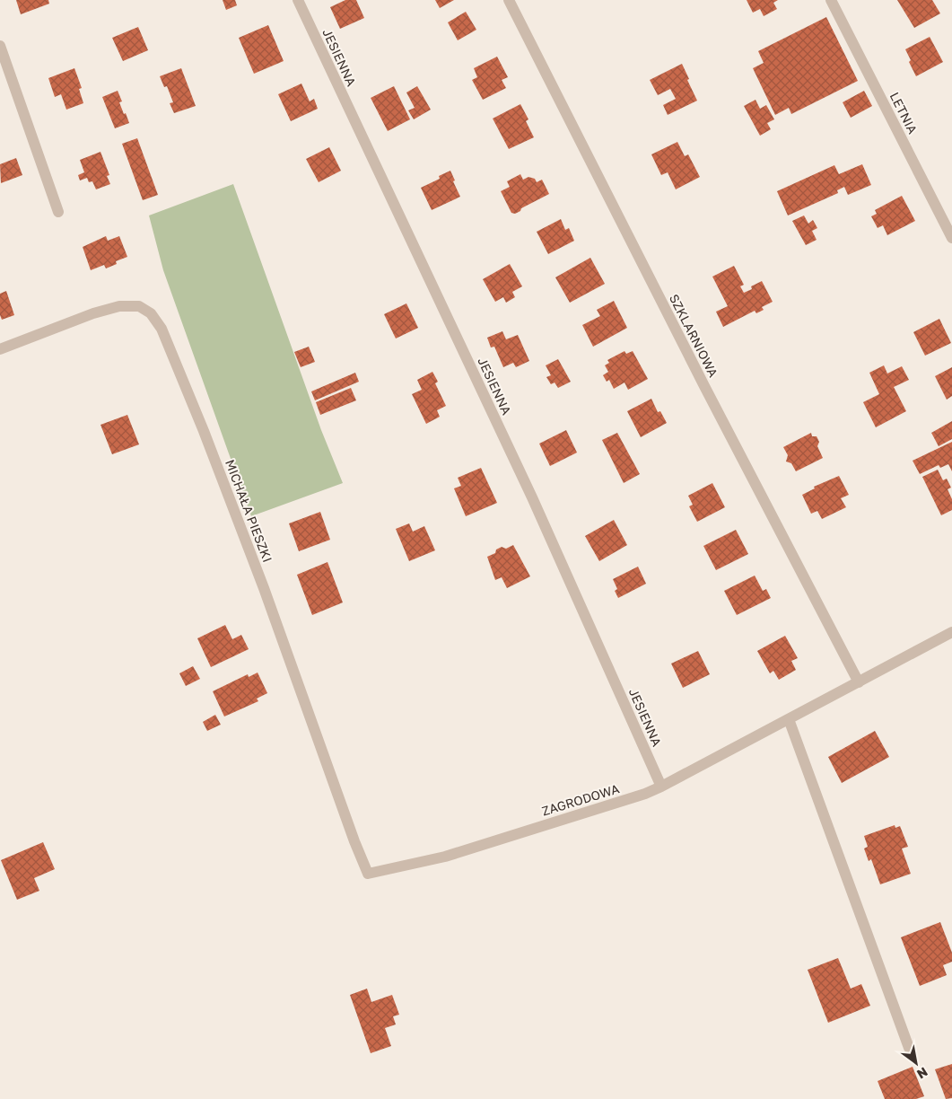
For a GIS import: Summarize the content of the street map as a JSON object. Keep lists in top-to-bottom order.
{
  "streets": {
    "street": [
      "JESIENNA",
      "LETNIA",
      "SZKLARNIOWA",
      "MICHAŁA PIESZKI",
      "ZAGRODOWA"
    ]
  },
  "crossings": [
    ["JESIENNA", "ZAGRODOWA"],
    ["SZKLARNIOWA", "ZAGRODOWA"],
    ["MICHAŁA PIESZKI", "ZAGRODOWA"]
  ],
  "north": "bottom right"
}
